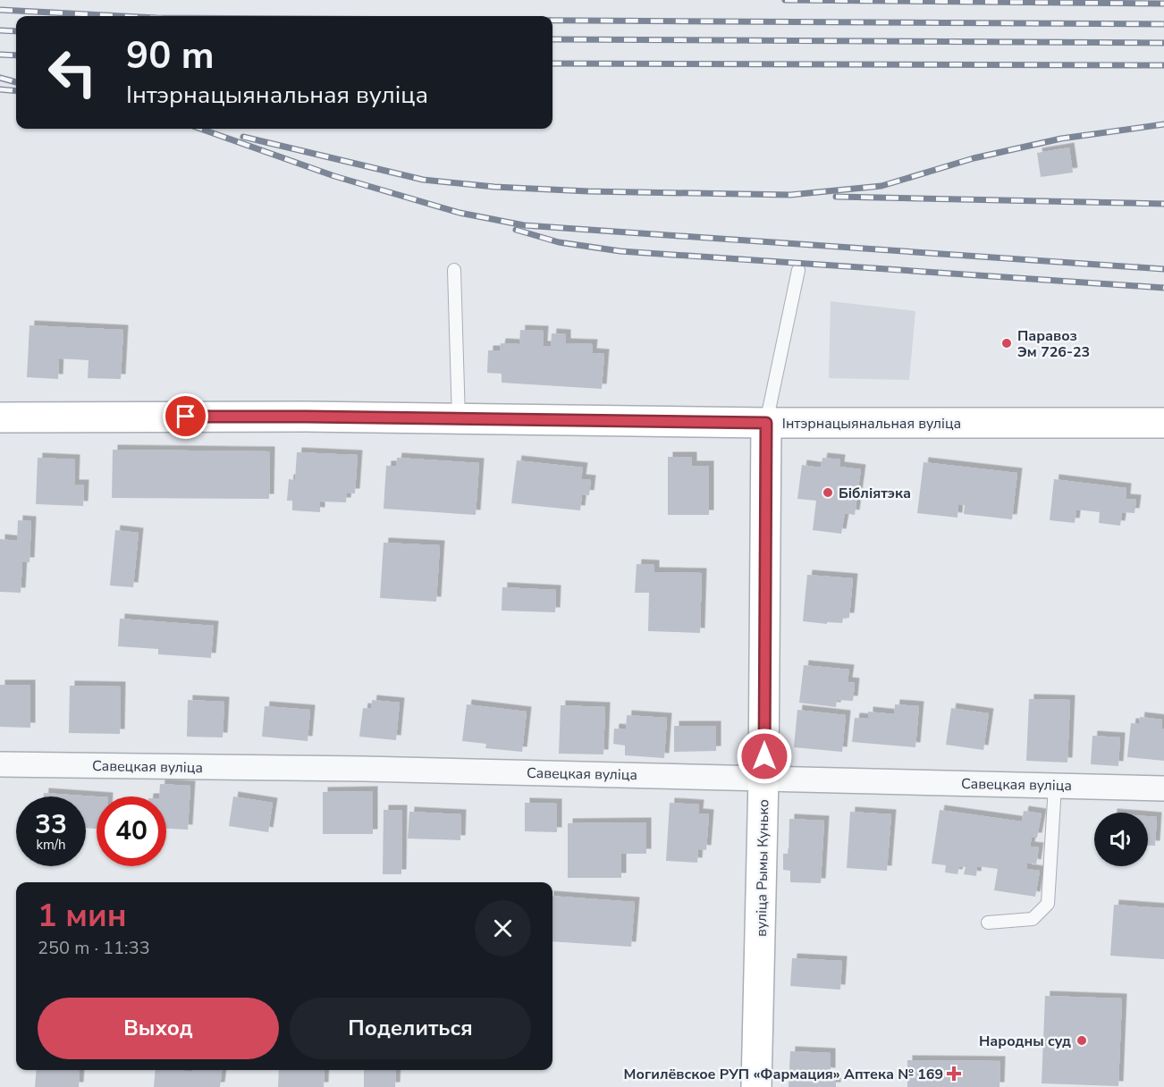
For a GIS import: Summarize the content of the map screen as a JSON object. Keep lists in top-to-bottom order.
{
  "streets": {
    "street": ["Інтэрнацыянальная вуліца", "Савецкая вуліца", "вуліца Рымы Кунько"]
  },
  "crossings": [
    ["Інтэрнацыянальная вуліца", "вуліца Рымы Кунько"],
    ["Савецкая вуліца", "вуліца Рымы Кунько"]
  ],
  "places": {
    "other": ["Паравоз Эм 726-23", "Бібліятэка", "Народны суд"],
    "health": ["Могилёвское РУП «Фармация» Аптека № 169"]
  },
  "page": {
    "turn": ["90 m", "Інтэрнацыянальная вуліца"],
    "speed": "33 km/h",
    "limit": "40",
    "heading": ["1 мин", "250 m · 11:33"],
    "buttons": ["Выход", "Поделиться"]
  }
}
